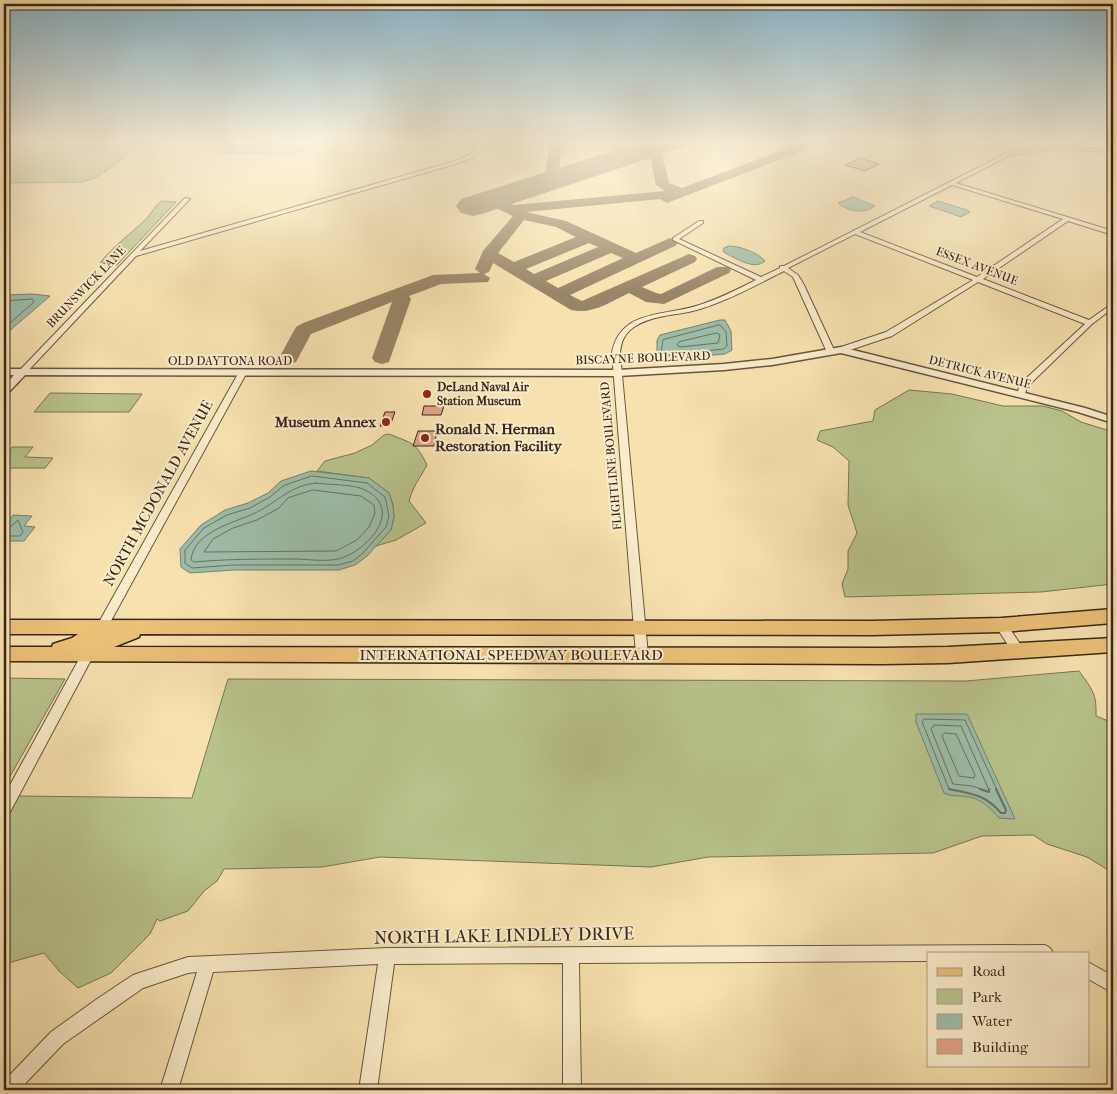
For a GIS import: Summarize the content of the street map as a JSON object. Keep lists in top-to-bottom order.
{
  "streets": {
    "main road": ["INTERNATIONAL SPEEDWAY BOULEVARD"],
    "street": [
      "ESSEX AVENUE",
      "BRUNSWICK LANE",
      "BISCAYNE BOULEVARD",
      "OLD DAYTONA ROAD",
      "DETRICK AVENUE",
      "FLIGHTLINE BOULEVARD",
      "NORTH MCDONALD AVENUE",
      "NORTH LAKE LINDLEY DRIVE"
    ]
  },
  "crossings": [
    ["ESSEX AVENUE", "BISCAYNE BOULEVARD"],
    ["ESSEX AVENUE", "FLIGHTLINE BOULEVARD"],
    ["BRUNSWICK LANE", "OLD DAYTONA ROAD"],
    ["BISCAYNE BOULEVARD", "OLD DAYTONA ROAD"],
    ["BISCAYNE BOULEVARD", "DETRICK AVENUE"],
    ["BISCAYNE BOULEVARD", "FLIGHTLINE BOULEVARD"],
    ["OLD DAYTONA ROAD", "NORTH MCDONALD AVENUE"],
    ["FLIGHTLINE BOULEVARD", "INTERNATIONAL SPEEDWAY BOULEVARD"],
    ["NORTH MCDONALD AVENUE", "INTERNATIONAL SPEEDWAY BOULEVARD"]
  ],
  "places": ["DeLand Naval Air Station Museum", "Museum Annex", "Ronald N. Herman Restoration Facility"],
  "legend": [
    "Road",
    "Park",
    "Water",
    "Building"
  ]
}
